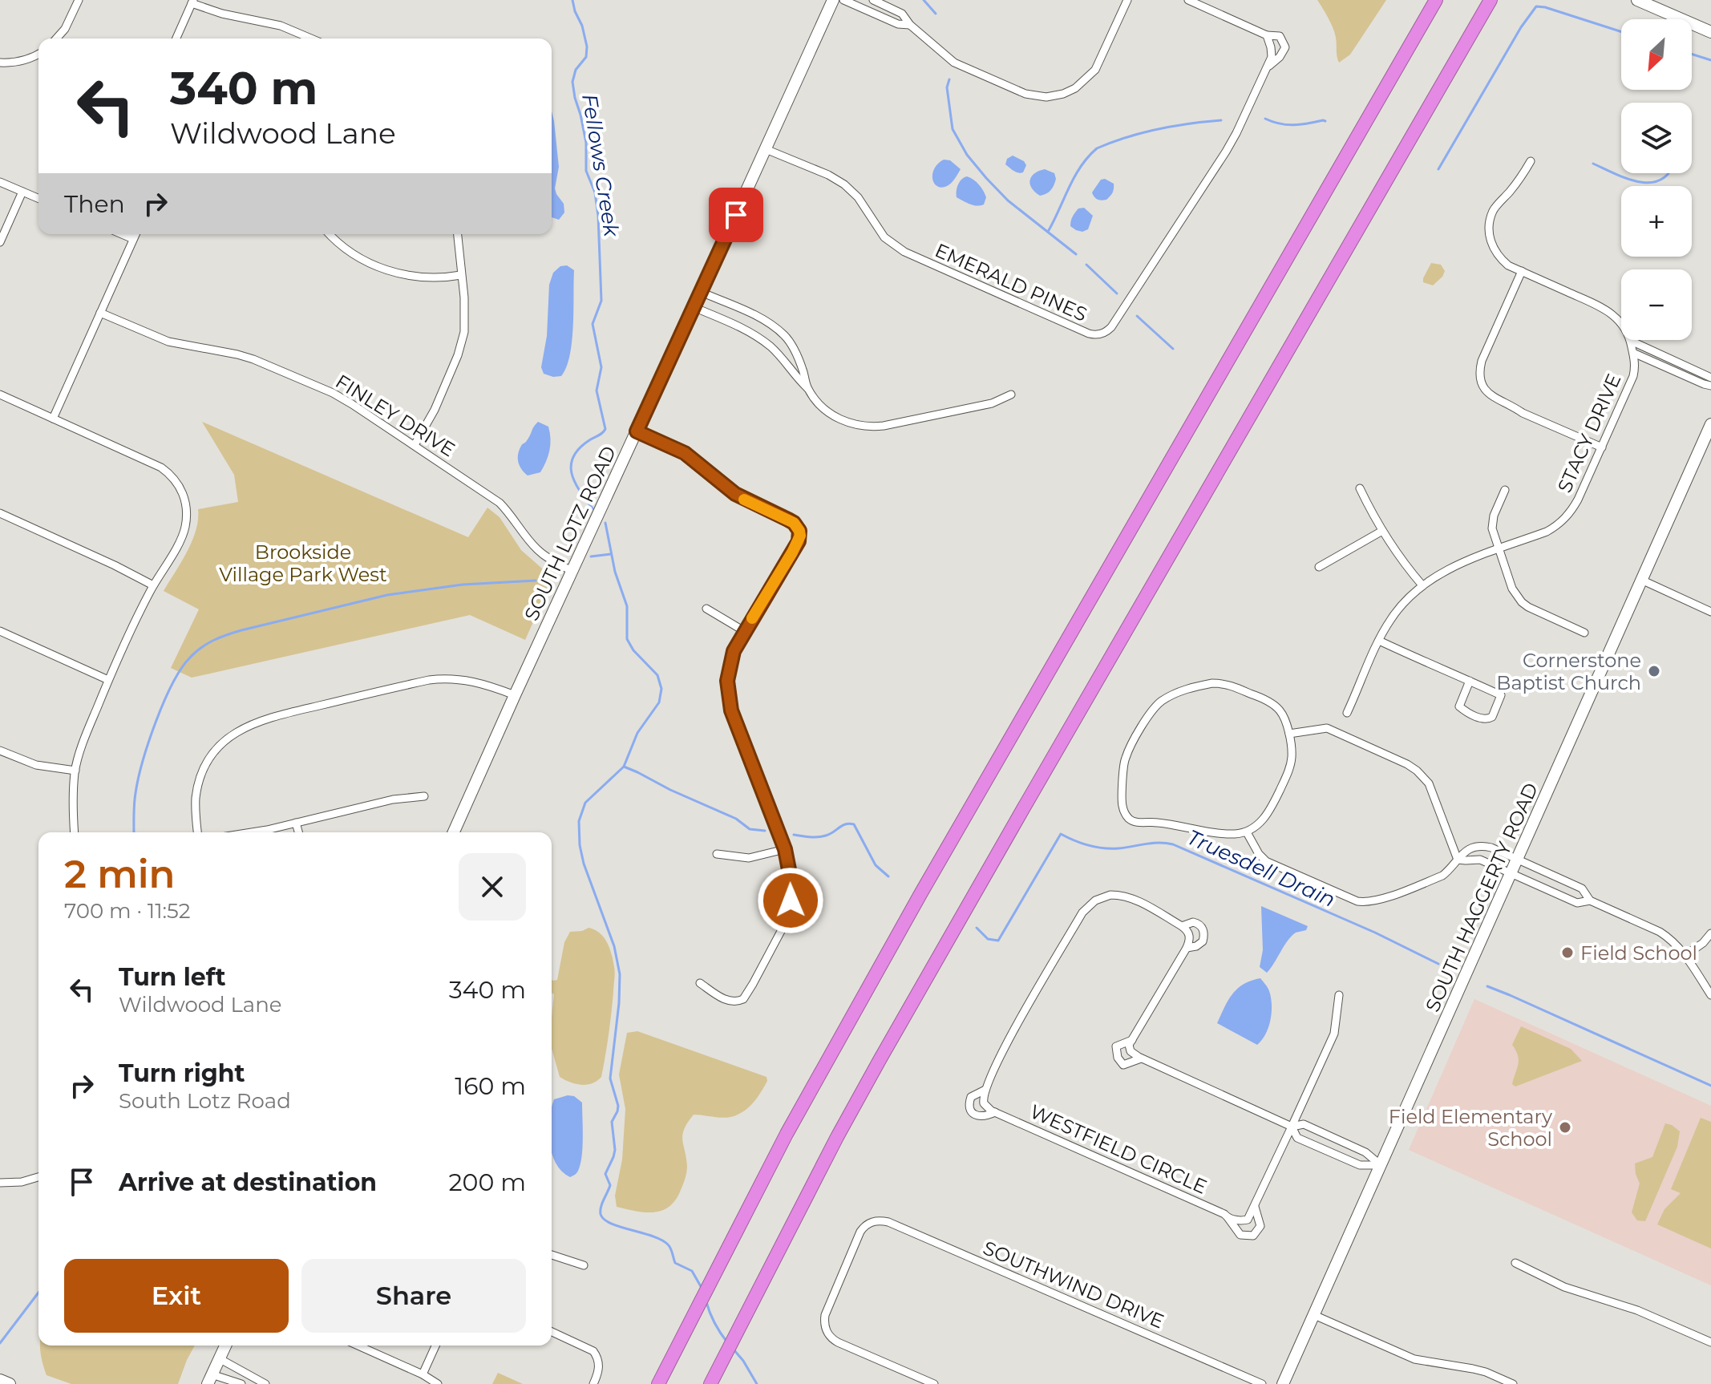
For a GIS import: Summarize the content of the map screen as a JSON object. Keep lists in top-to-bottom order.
{
  "streets": {
    "main road": ["SOUTH LOTZ ROAD", "SOUTH HAGGERTY ROAD"],
    "street": [
      "EMERALD PINES",
      "FINLEY DRIVE",
      "STACY DRIVE",
      "WESTFIELD CIRCLE",
      "SOUTHWIND DRIVE"
    ]
  },
  "crossings": [
    ["EMERALD PINES", "SOUTH LOTZ ROAD"],
    ["FINLEY DRIVE", "SOUTH LOTZ ROAD"],
    ["SOUTH HAGGERTY ROAD", "WESTFIELD CIRCLE"]
  ],
  "water": ["Fellows Creek", "Truesdell Drain"],
  "parks": ["Brookside Village Park West"],
  "places": ["Cornerstone Baptist Church", "Field School", "Field Elementary School"],
  "north": "bottom left",
  "page": {
    "map_buttons": ["+", "−"],
    "turn": ["340 m", "Wildwood Lane"],
    "then": "Then",
    "heading": ["2 min", "700 m · 11:52"],
    "list": [
      {
        "name": "Turn left",
        "note": "Wildwood Lane",
        "value": "340 m"
      },
      {
        "name": "Turn right",
        "note": "South Lotz Road",
        "value": "160 m"
      },
      {
        "name": "Arrive at destination",
        "value": "200 m"
      }
    ],
    "buttons": ["Exit", "Share"]
  }
}
